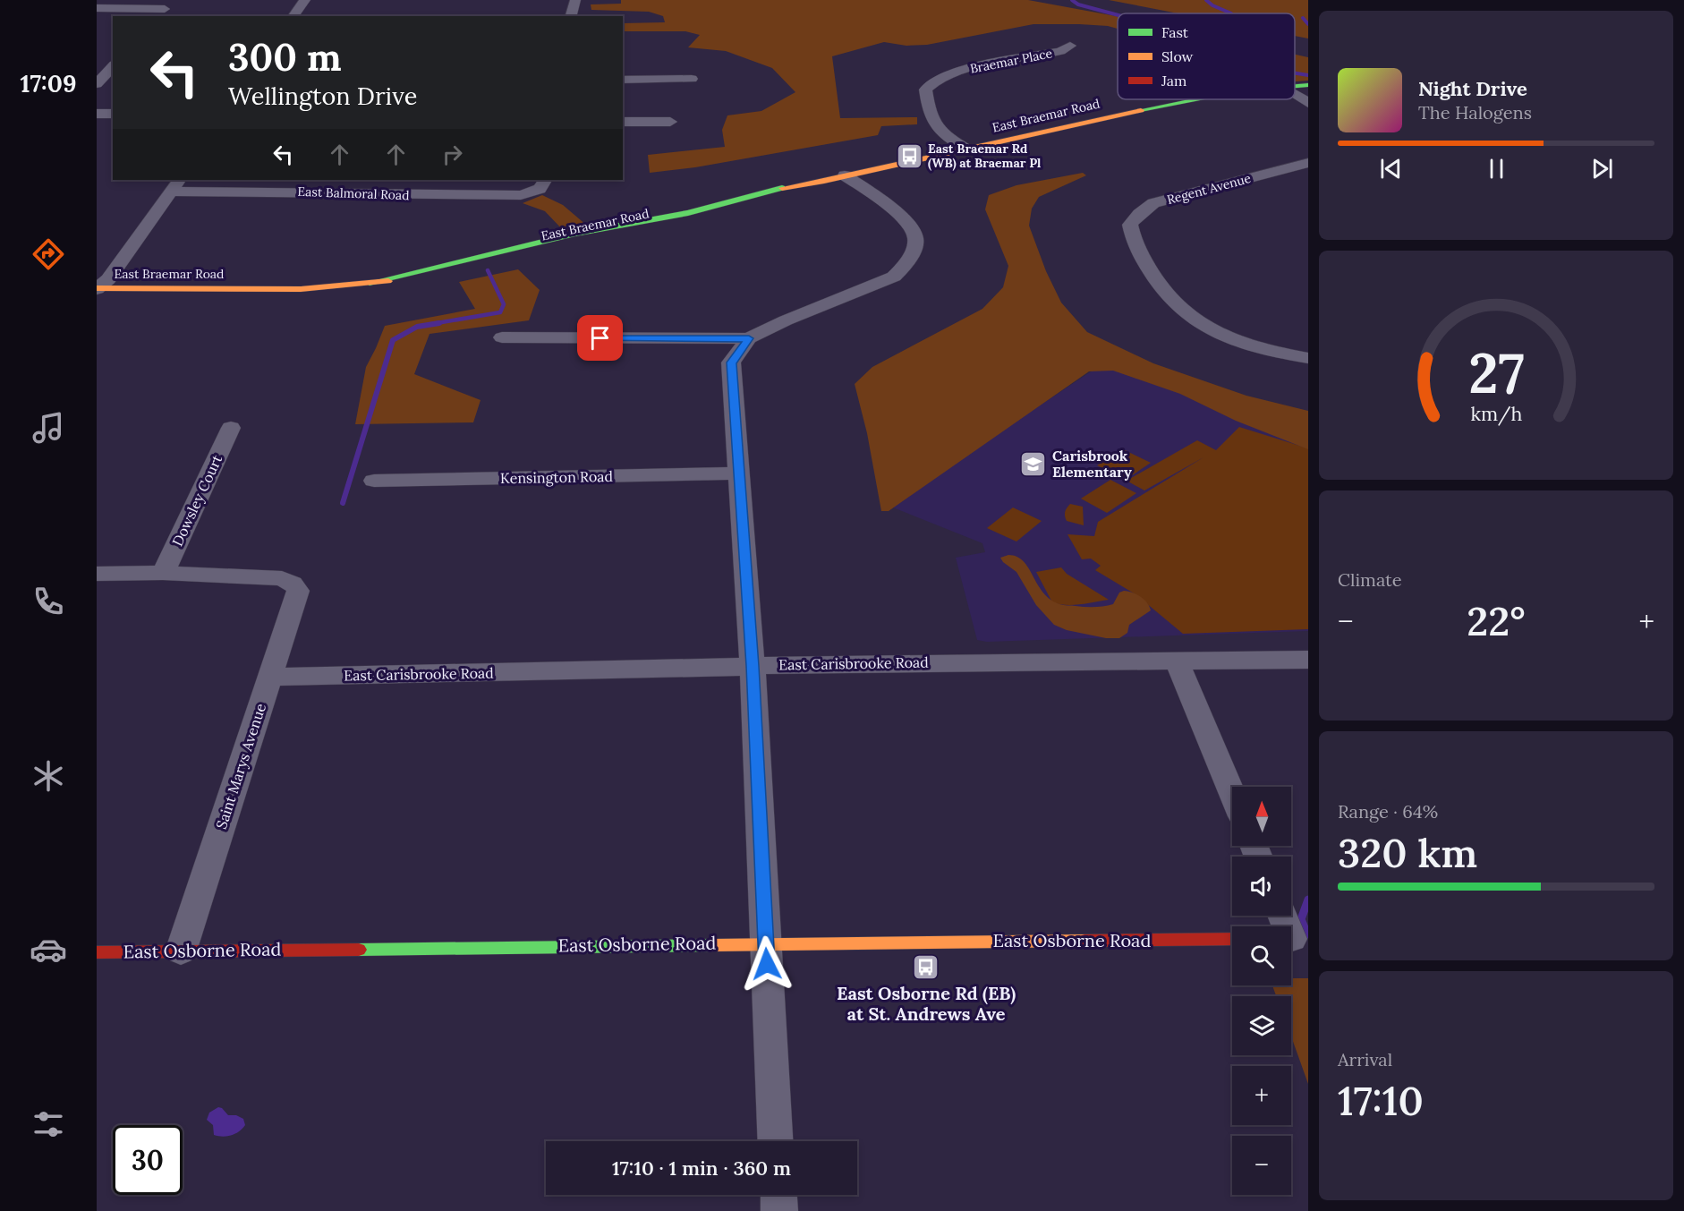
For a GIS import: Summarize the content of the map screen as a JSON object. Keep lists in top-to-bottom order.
{
  "streets": {
    "street": [
      "Braemar Place",
      "East Braemar Road",
      "Regent Avenue",
      "East Balmoral Road",
      "Kensington Road",
      "Dowsley Court",
      "East Carisbrooke Road",
      "Saint Marys Avenue",
      "East Osborne Road"
    ]
  },
  "crossings": [
    ["Braemar Place", "East Braemar Road"],
    ["Dowsley Court", "Saint Marys Avenue"],
    ["East Carisbrooke Road", "Saint Marys Avenue"],
    ["Saint Marys Avenue", "East Osborne Road"]
  ],
  "places": {
    "bus stop": ["East Braemar Rd (WB) at Braemar Pl", "East Osborne Rd (EB) at St. Andrews Ave"],
    "school or university": ["Carisbrook Elementary"]
  },
  "legend": ["Fast", "Slow", "Jam"],
  "north": "top",
  "page": {
    "tabs": "17:09",
    "turn": ["300 m", "Wellington Drive"],
    "song": ["Night Drive", "The Halogens"],
    "tile": [
      "Climate",
      ["Range · 64%", "320 km"],
      ["Arrival", "17:10"]
    ],
    "heat": ["−", "22°", "+"],
    "map_buttons": ["+", "−"],
    "limit": "30",
    "trip": "17:10 · 1 min · 360 m",
    "gauge": ["27", "km/h"]
  }
}
